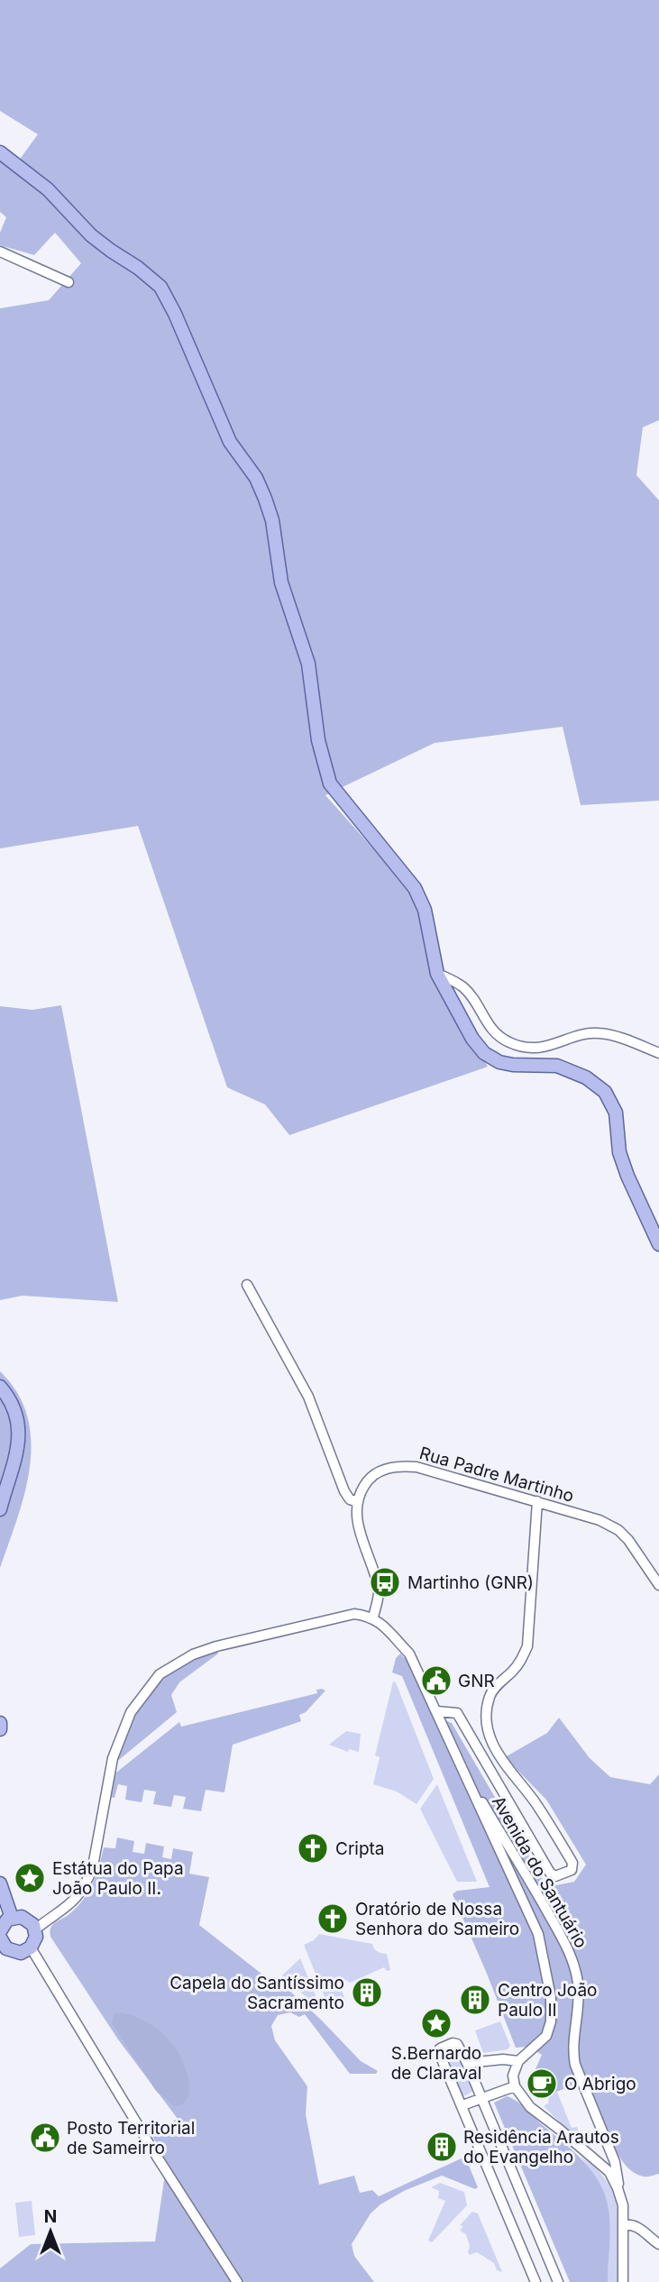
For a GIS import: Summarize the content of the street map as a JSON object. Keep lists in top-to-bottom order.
{
  "streets": {
    "street": ["Rua Padre Martinho", "Avenida do Santuário"]
  },
  "places": {
    "bus stop": ["Martinho (GNR)"],
    "public building": ["GNR", "Posto Territorial de Sameirro"],
    "church": ["Cripta", "Oratório de Nossa Senhora do Sameiro"],
    "place": ["Estátua do Papa João Paulo II.", "S.Bernardo de Claraval"],
    "building": ["Capela do Santíssimo Sacramento", "Centro João Paulo II", "Residência Arautos do Evangelho"],
    "cafe": ["O Abrigo"]
  },
  "north": "top"
}
